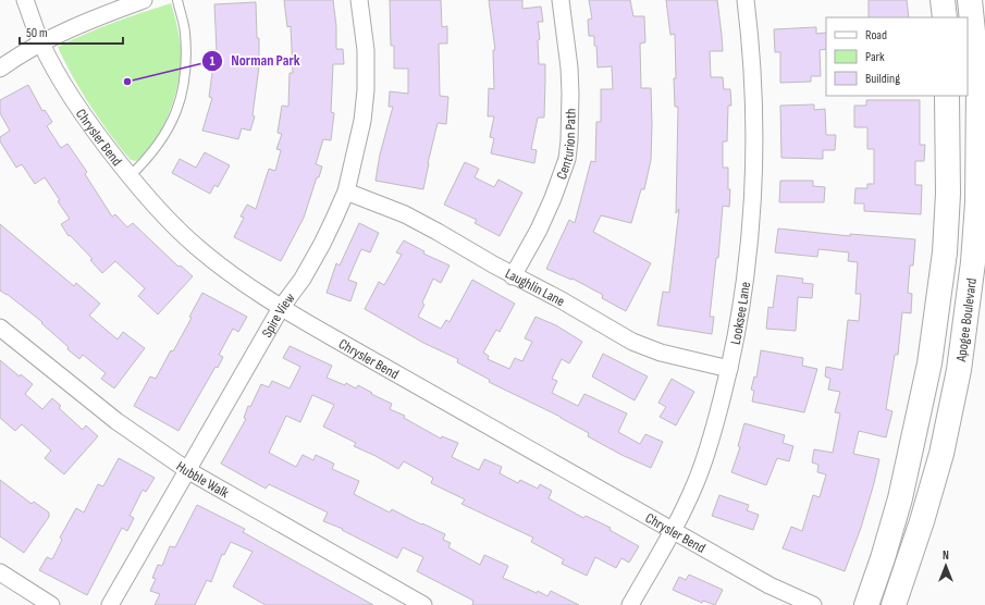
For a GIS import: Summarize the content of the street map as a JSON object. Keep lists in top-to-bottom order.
{
  "streets": {
    "street": [
      "Chrysler Bend",
      "Centurion Path",
      "Laughlin Lane",
      "Looksee Lane",
      "Spire View",
      "Apogee Boulevard",
      "Hubble Walk"
    ]
  },
  "crossings": [
    ["Chrysler Bend", "Looksee Lane"],
    ["Chrysler Bend", "Spire View"],
    ["Centurion Path", "Laughlin Lane"],
    ["Laughlin Lane", "Looksee Lane"],
    ["Laughlin Lane", "Spire View"],
    ["Spire View", "Hubble Walk"]
  ],
  "places": ["Norman Park"],
  "legend": ["Road", "Park", "Building"],
  "scale_bar": "50 m",
  "north": "top"
}
